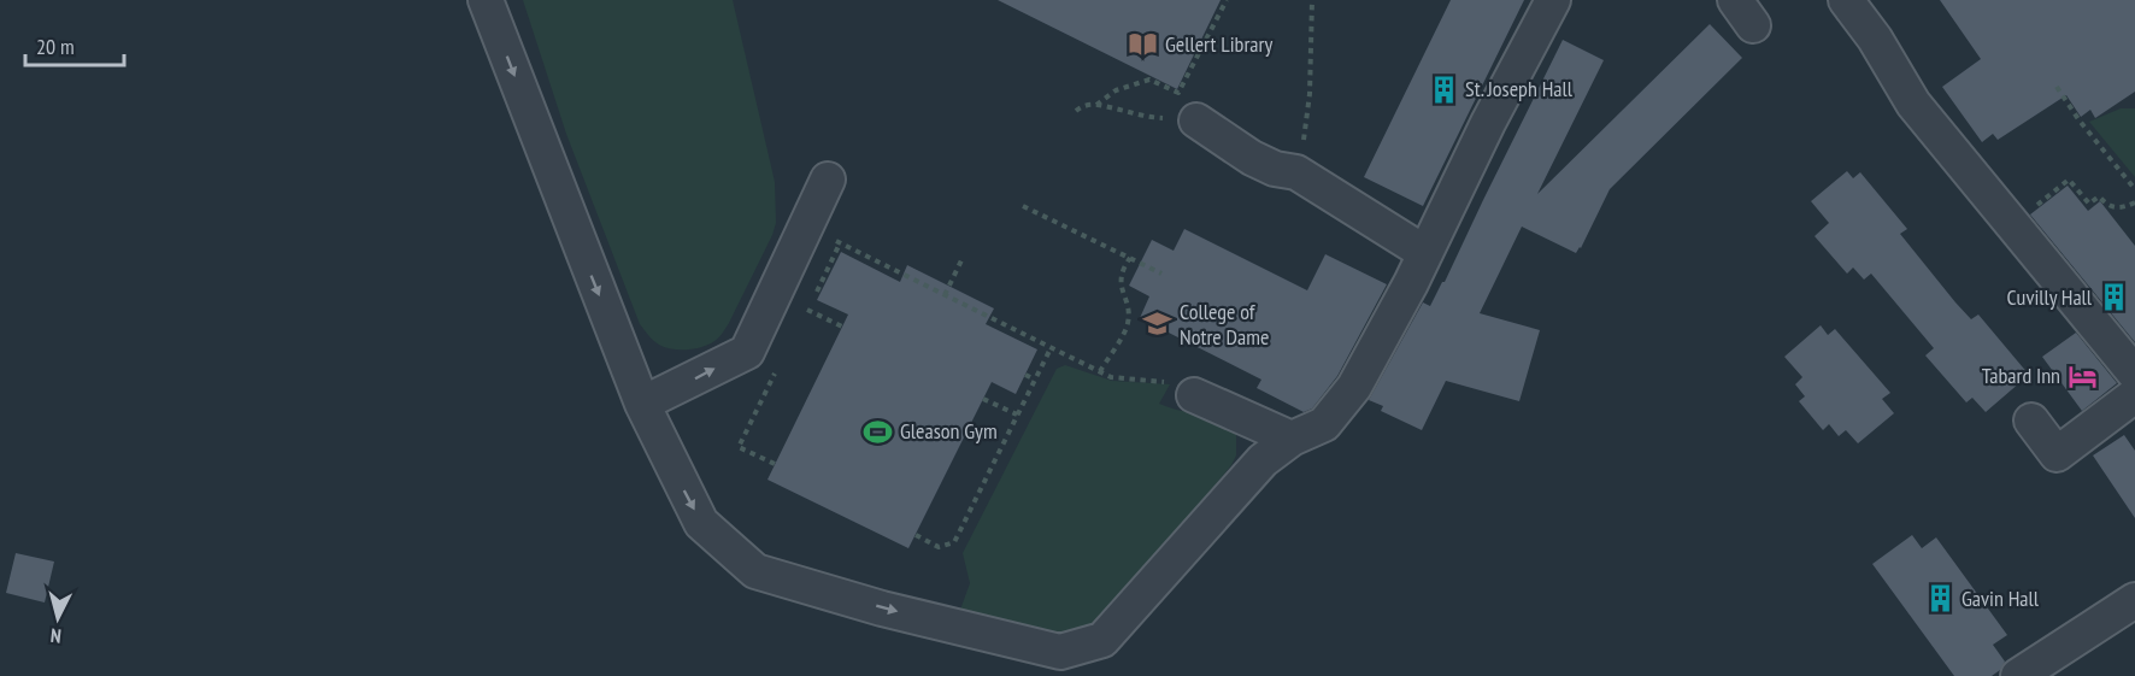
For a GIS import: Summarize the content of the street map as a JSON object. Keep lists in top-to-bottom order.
{
  "places": {
    "library": ["Gellert Library"],
    "building": ["St. Joseph Hall", "Cuvilly Hall", "Gavin Hall"],
    "school or university": ["College of Notre Dame"],
    "hotel": ["Tabard Inn"],
    "sports": ["Gleason Gym"]
  },
  "scale_bar": "20 m",
  "north": "bottom"
}
